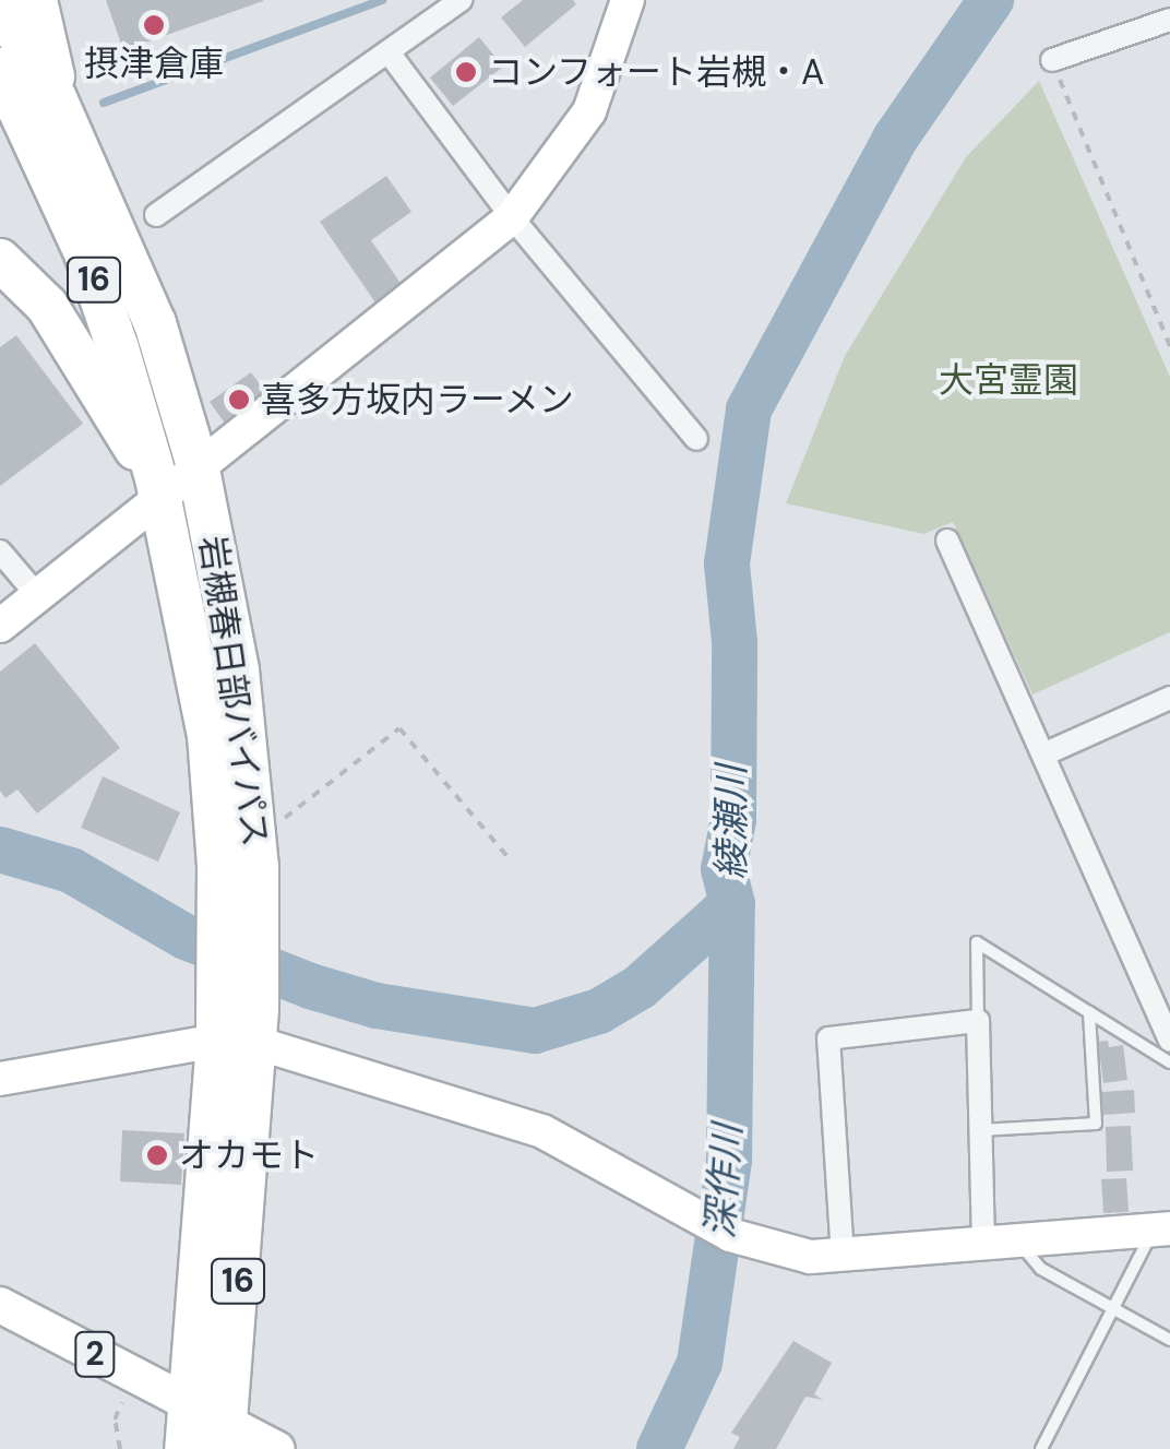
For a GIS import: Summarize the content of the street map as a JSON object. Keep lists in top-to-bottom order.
{
  "streets": {
    "highway": ["16", "岩槻春日部バイパス"],
    "main road": ["2"]
  },
  "crossings": [
    ["16", "岩槻春日部バイパス"],
    ["16", "2"],
    ["岩槻春日部バイパス", "2"]
  ],
  "water": ["綾瀬川", "深作川"],
  "parks": ["大宮霊園"],
  "places": [
    "摂津倉庫",
    "コンフォート岩槻・A",
    "喜多方坂内ラーメン",
    "オカモト"
  ]
}
